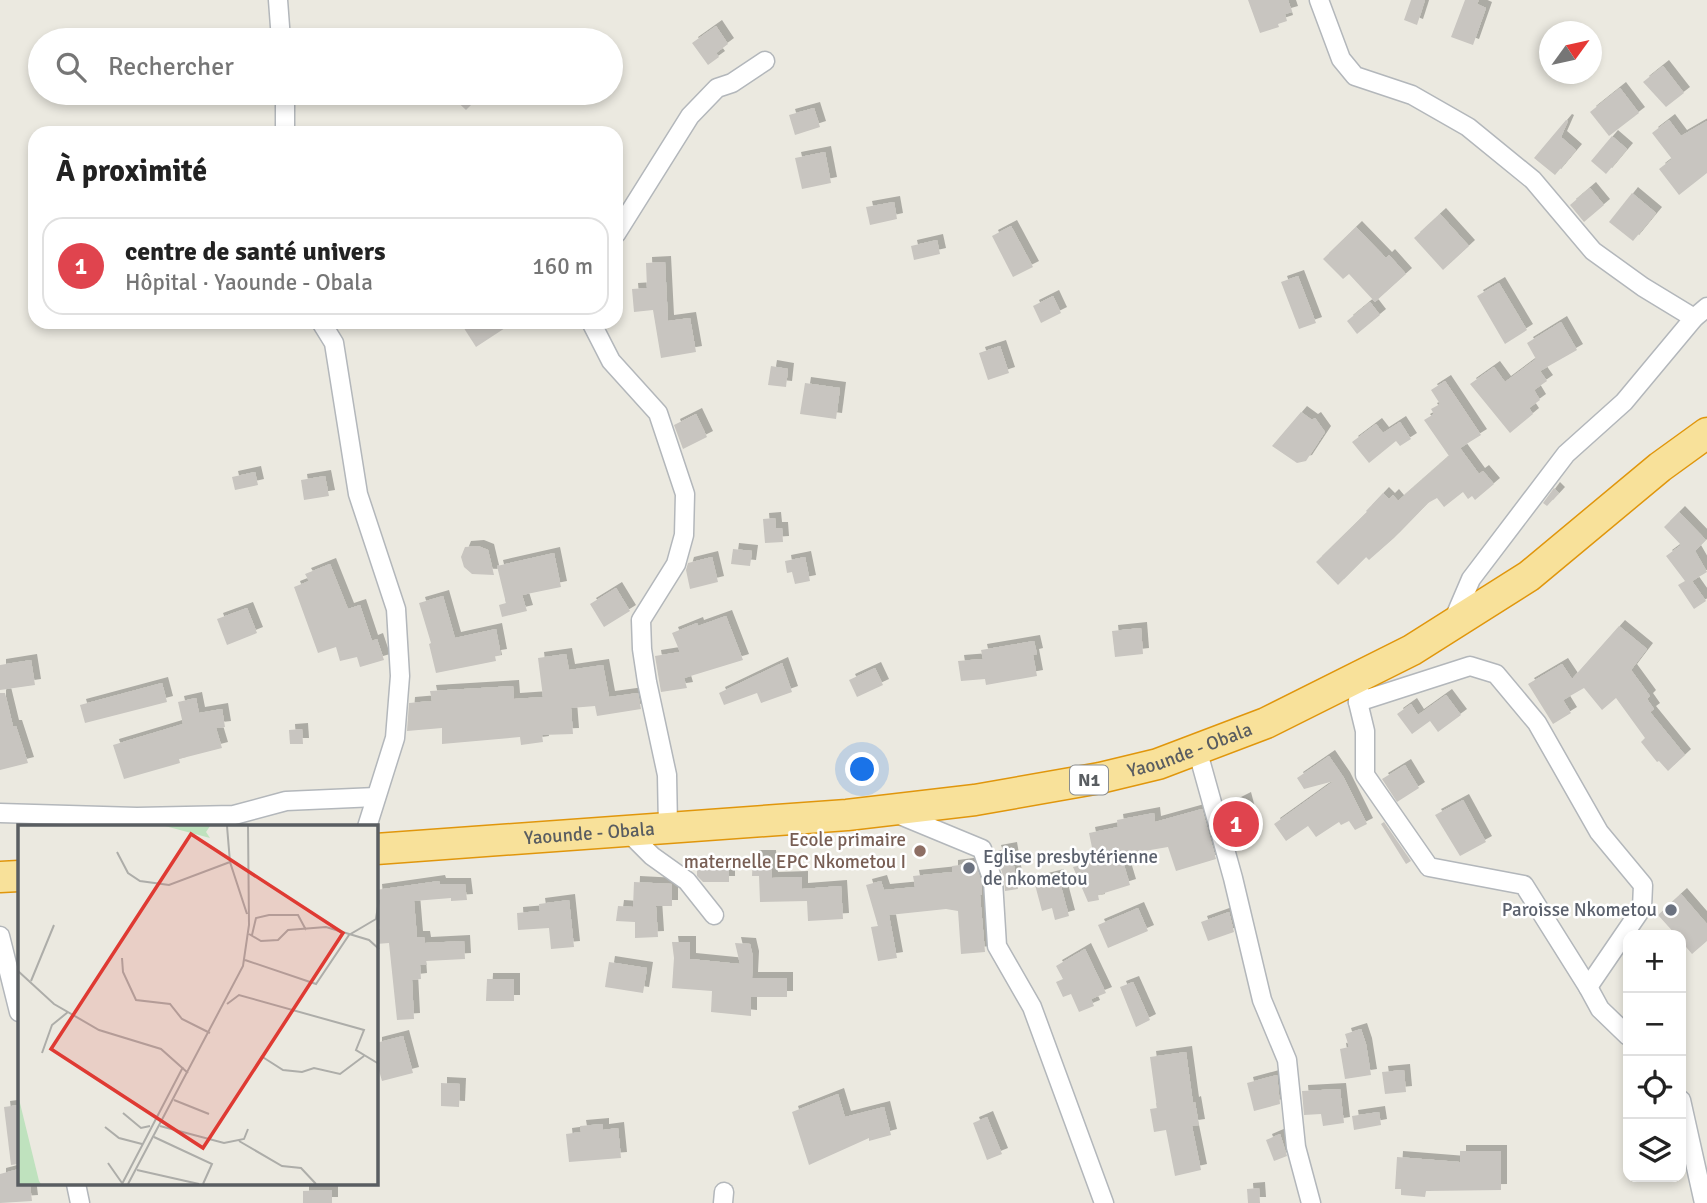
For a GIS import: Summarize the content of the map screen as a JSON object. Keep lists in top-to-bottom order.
{
  "streets": {
    "highway": ["Yaounde - Obala", "N1"]
  },
  "places": ["Ecole primaire maternelle EPC Nkometou I", "Eglise presbytérienne de nkometou", "Paroisse Nkometou"],
  "north": "top right",
  "page": {
    "search": "Rechercher",
    "heading": "À proximité",
    "list": [
      {
        "mark": "1",
        "name": "centre de santé univers",
        "note": "Hôpital · Yaounde - Obala",
        "value": "160 m"
      }
    ],
    "pins": "1",
    "map_buttons": ["+", "−"]
  }
}
